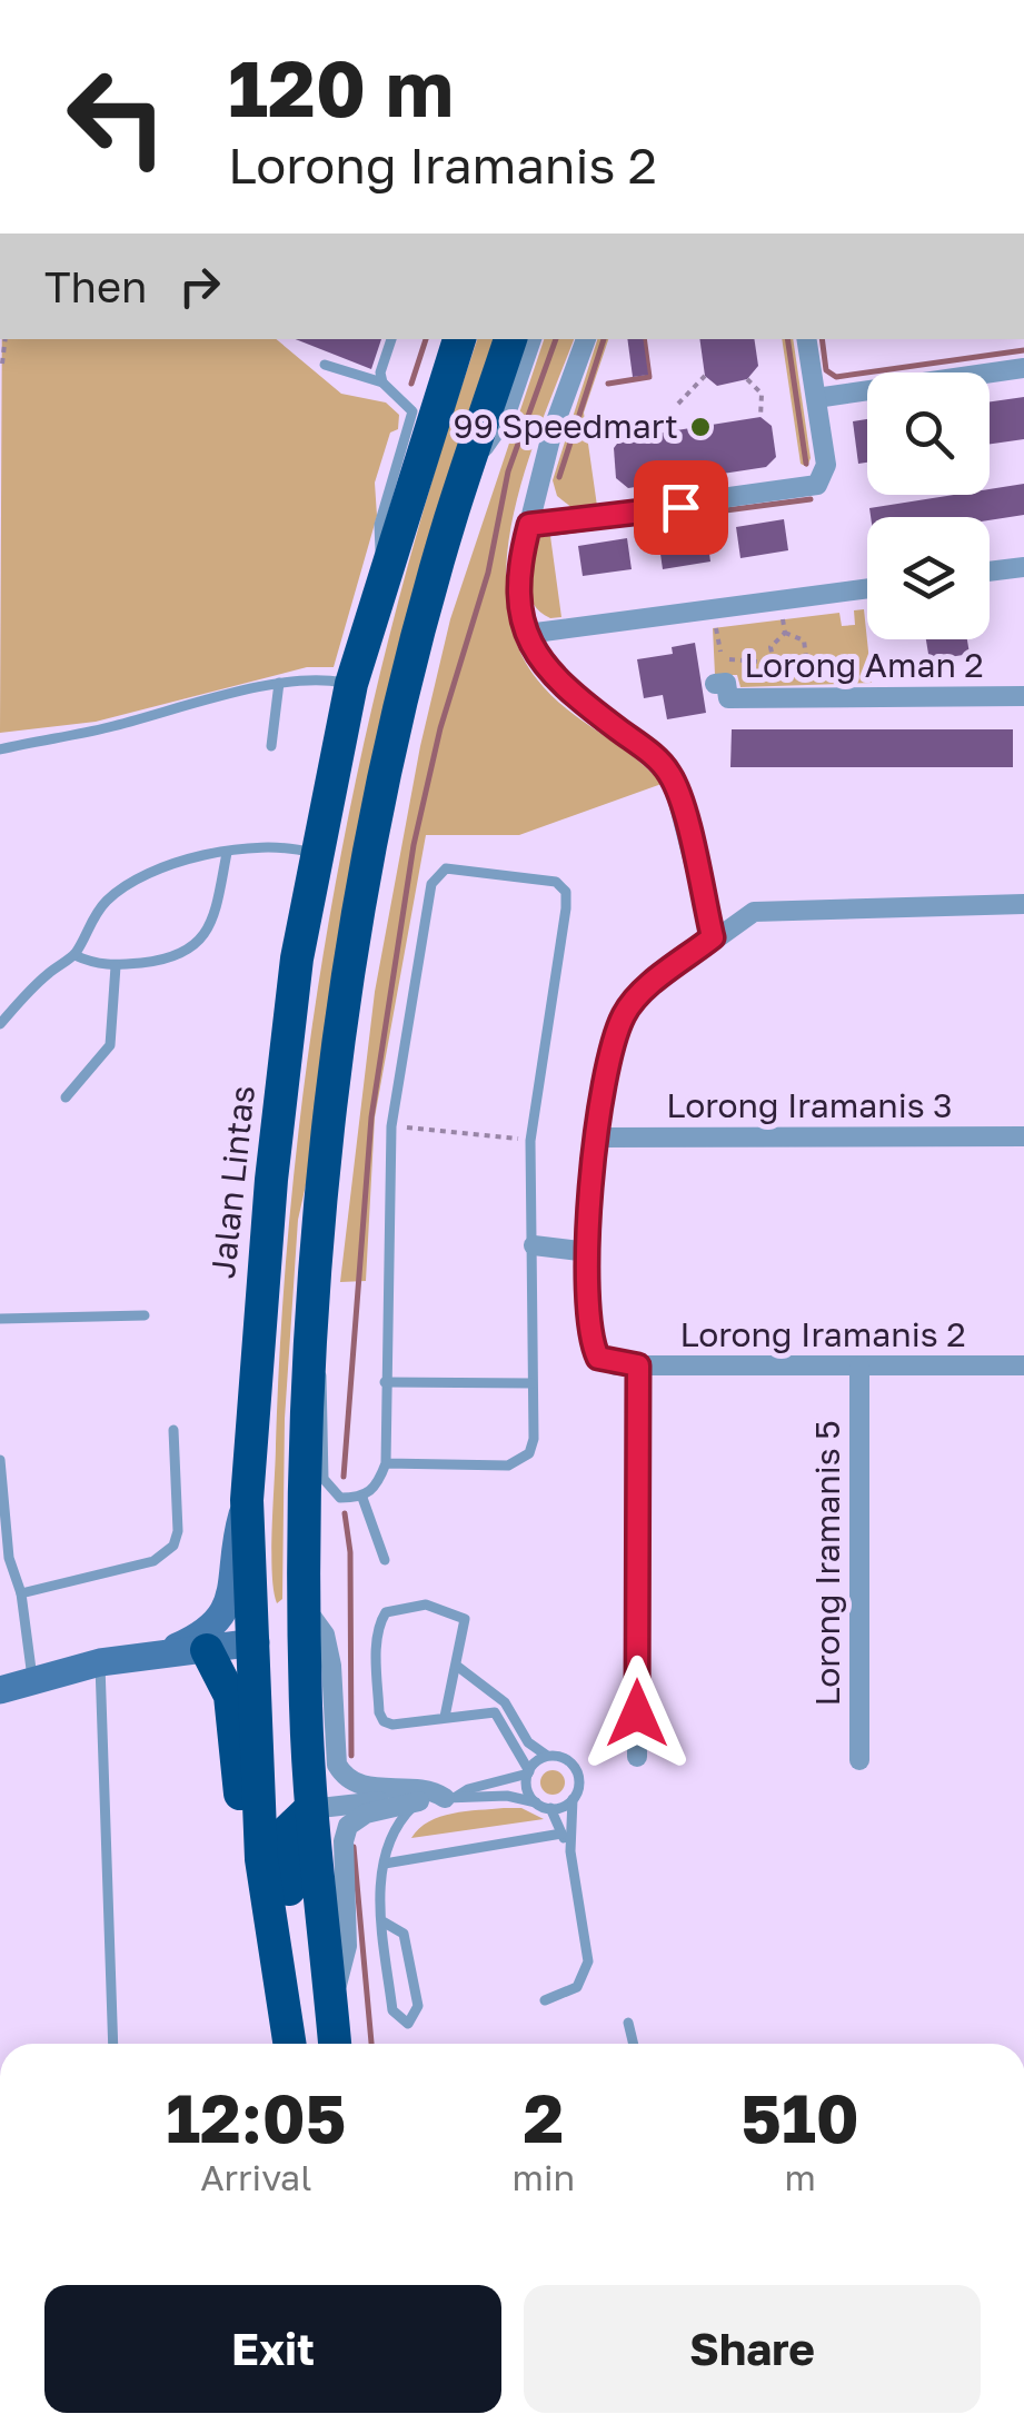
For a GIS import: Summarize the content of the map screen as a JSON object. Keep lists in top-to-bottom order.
{
  "streets": {
    "highway": ["Jalan Lintas"],
    "street": [
      "Lorong Aman 2",
      "Lorong Iramanis 3",
      "Lorong Iramanis 2",
      "Lorong Iramanis 5"
    ]
  },
  "crossings": [
    ["Lorong Iramanis 2", "Lorong Iramanis 5"]
  ],
  "places": ["99 Speedmart"],
  "page": {
    "turn": ["120 m", "Lorong Iramanis 2"],
    "then": "Then",
    "eta": [
      "12:05",
      "Arrival",
      "2",
      "min",
      "510",
      "m"
    ],
    "buttons": ["Exit", "Share"]
  }
}
